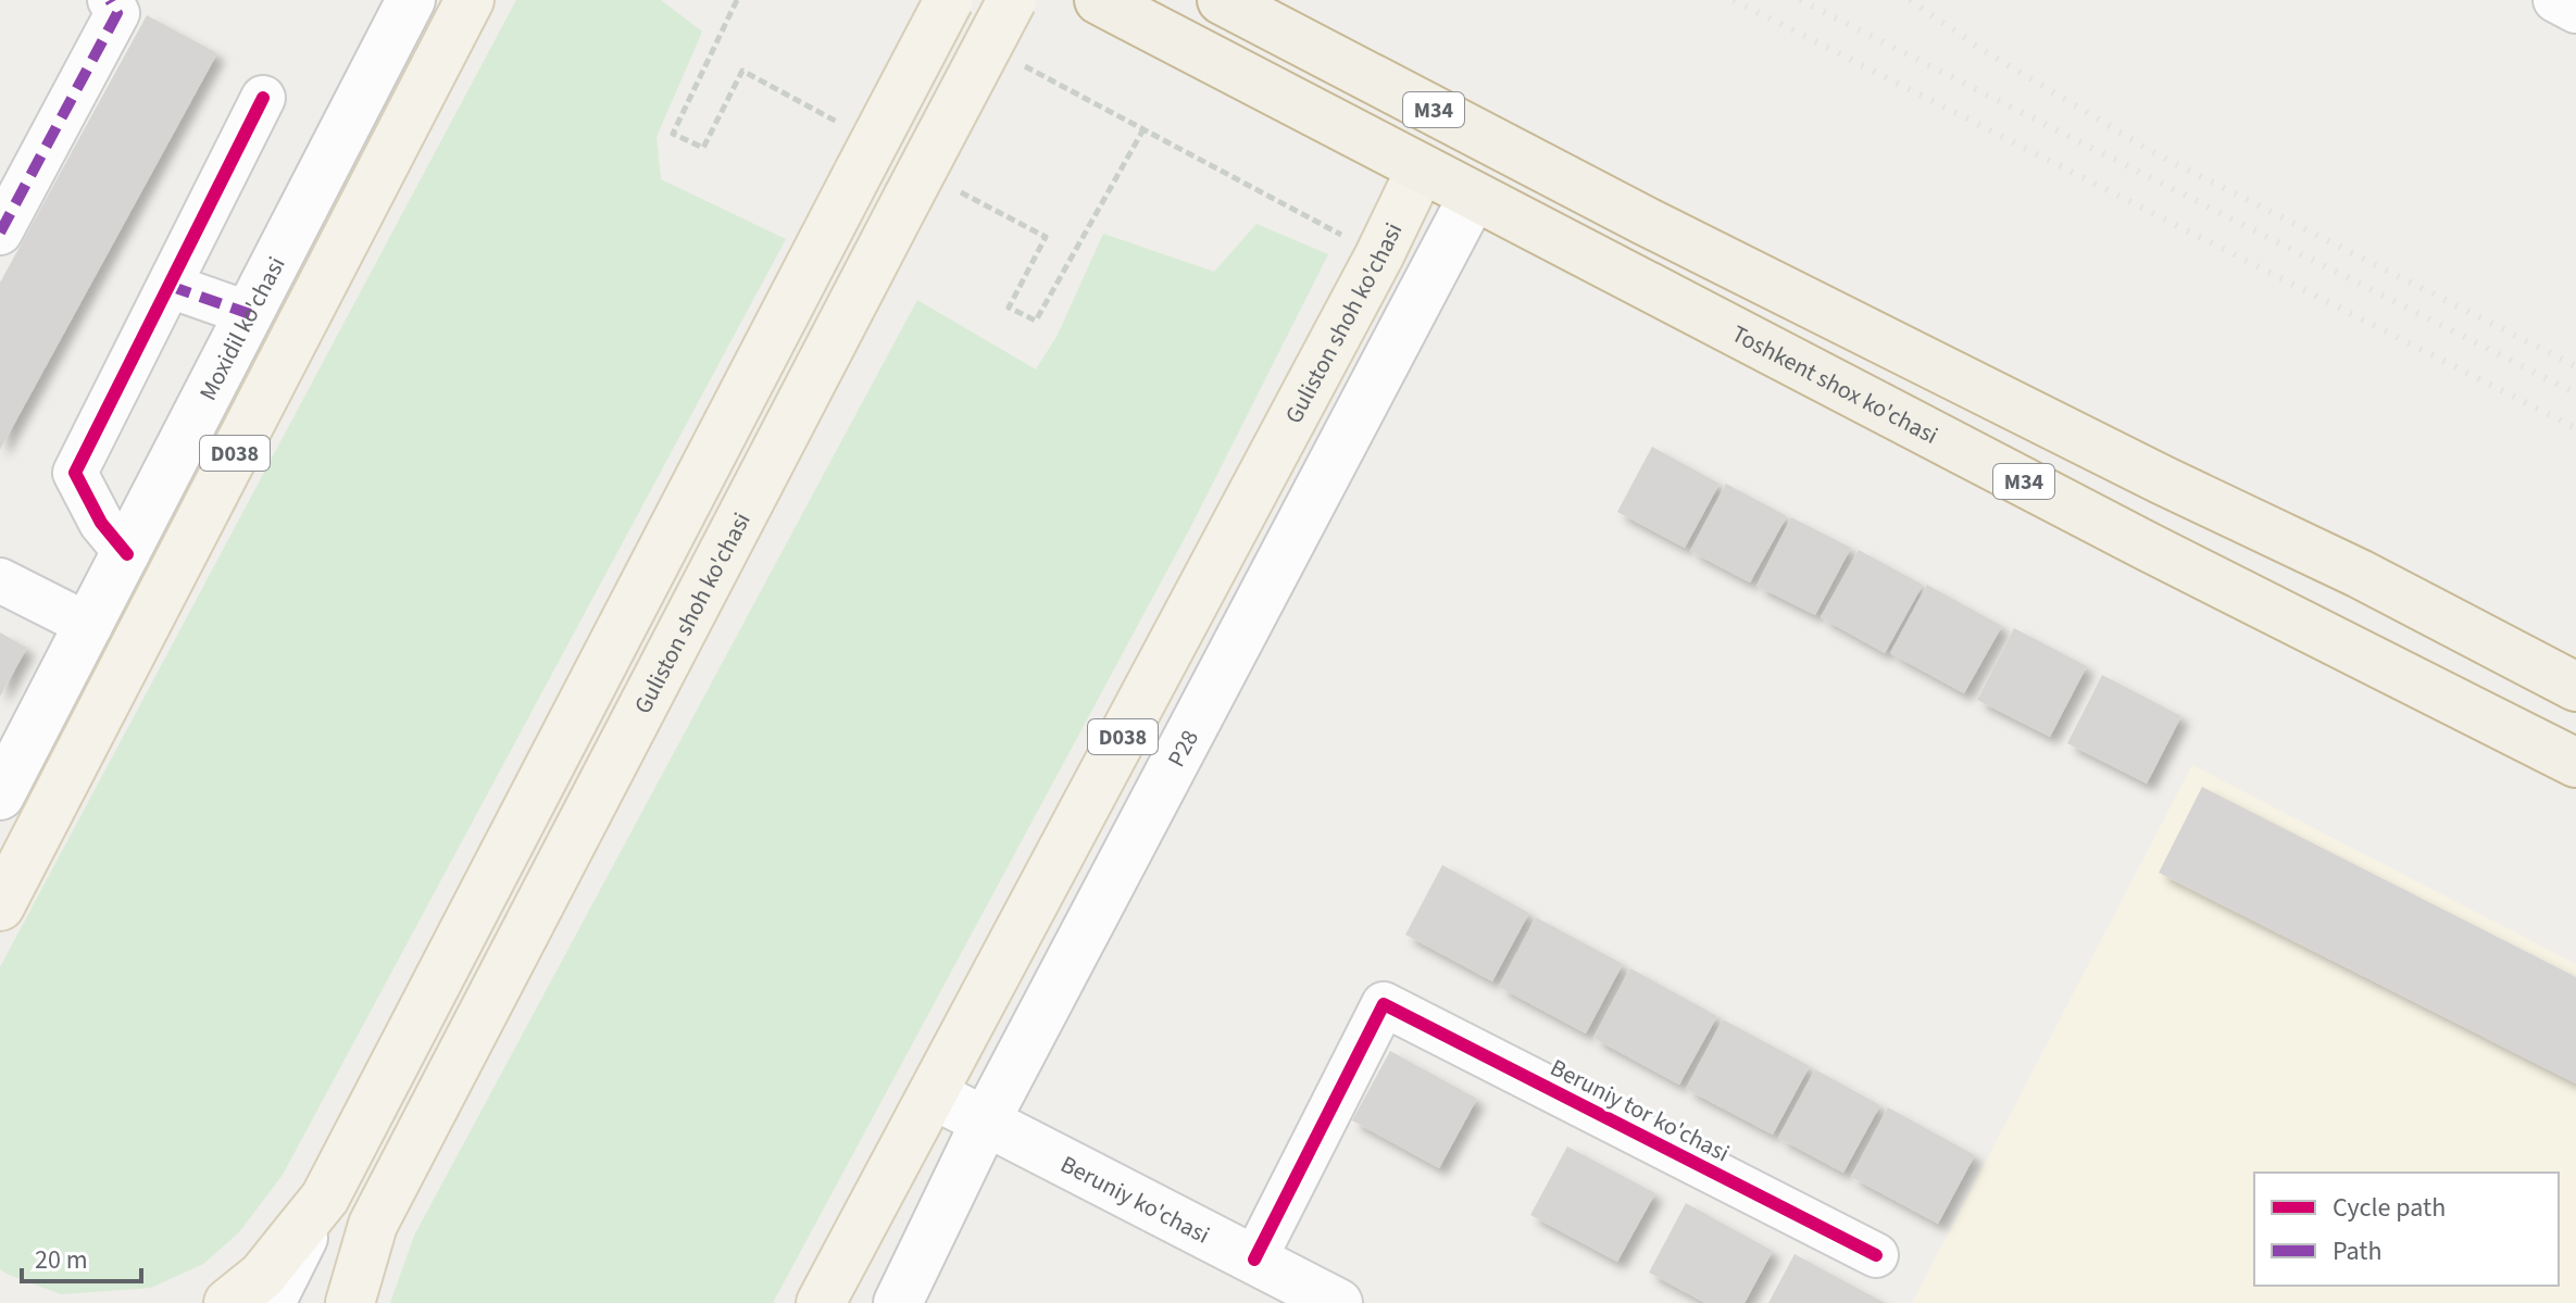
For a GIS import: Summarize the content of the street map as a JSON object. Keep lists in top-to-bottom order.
{
  "streets": {
    "highway": ["M34", "Toshkent shox ko'chasi"],
    "main road": [
      "Guliston shoh ko'chasi",
      "Moxidil ko'chasi",
      "D038",
      "Р28",
      "Beruniy ko'chasi"
    ],
    "street": ["Beruniy tor ko'chasi"]
  },
  "crossings": [
    ["Guliston shoh ko'chasi", "Toshkent shox ko'chasi"],
    ["Guliston shoh ko'chasi", "Beruniy ko'chasi"],
    ["Toshkent shox ko'chasi", "Р28"],
    ["Р28", "Beruniy ko'chasi"],
    ["Beruniy tor ko'chasi", "Beruniy ko'chasi"]
  ],
  "legend": ["Cycle path", "Path"],
  "scale_bar": "20 m"
}
